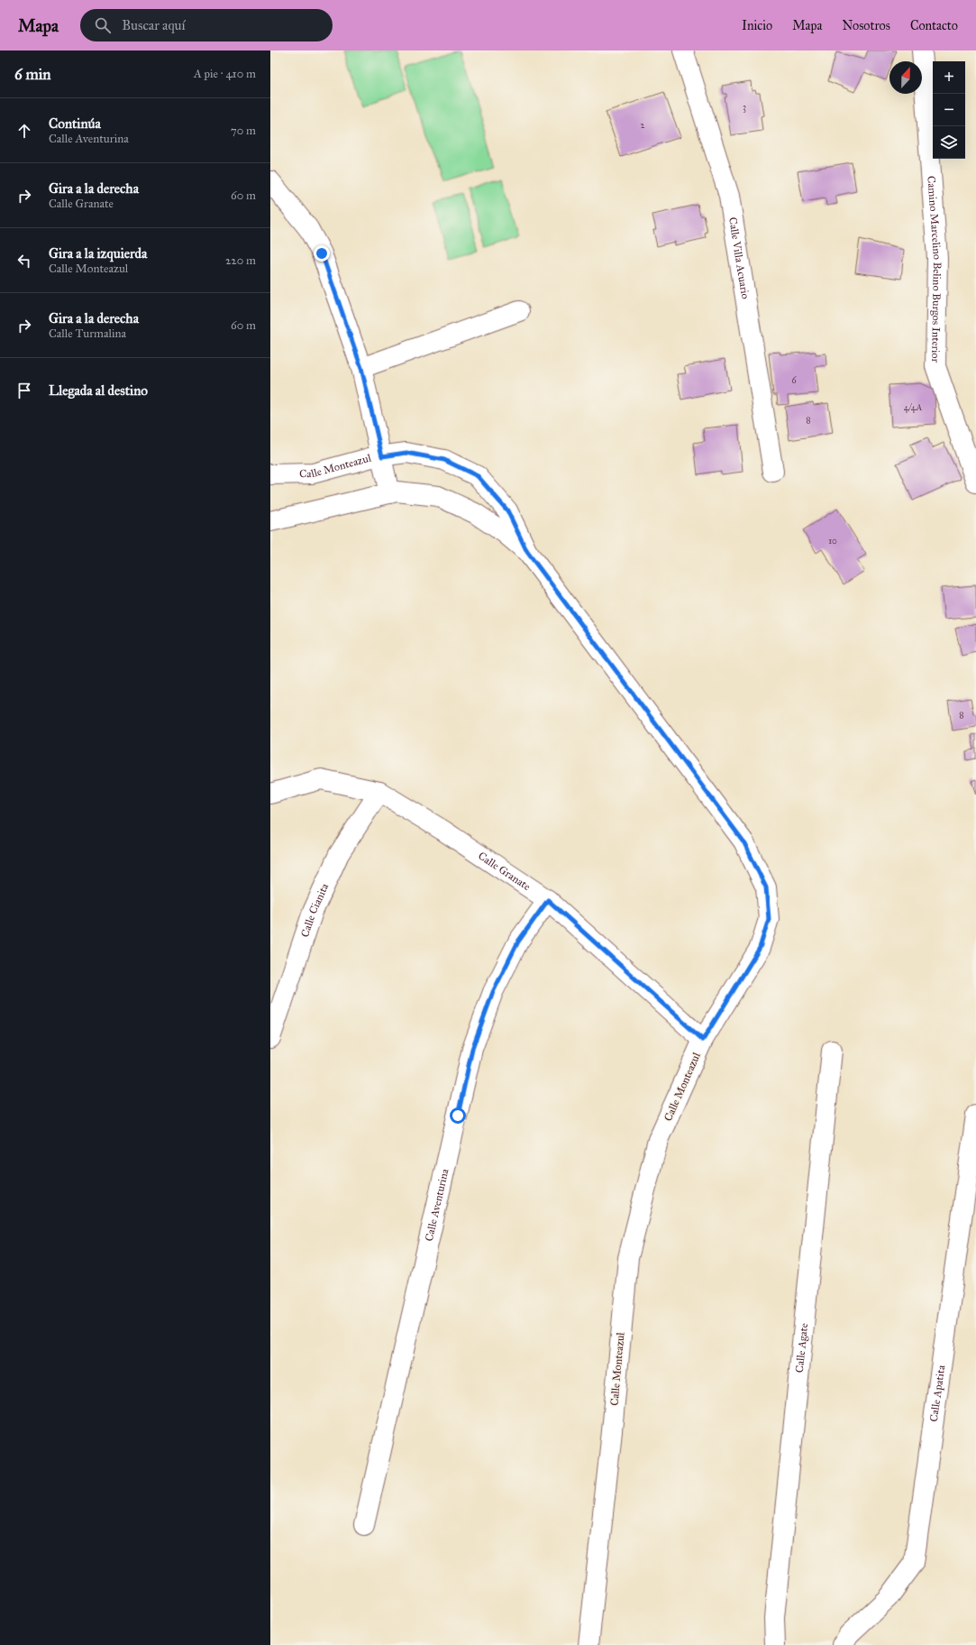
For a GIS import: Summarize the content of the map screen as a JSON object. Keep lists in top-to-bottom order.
{
  "streets": {
    "street": [
      "Calle Villa Acuario",
      "Camino Marcelino Belino Burgos Interior",
      "Calle Monteazul",
      "Calle Granate",
      "Calle Cianita",
      "Calle Aventurina",
      "Calle Agate",
      "Calle Apatita"
    ]
  },
  "crossings": [
    ["Calle Monteazul", "Calle Granate"],
    ["Calle Granate", "Calle Cianita"],
    ["Calle Granate", "Calle Aventurina"]
  ],
  "house_numbers": [
    "3",
    "2",
    "6",
    "4/4A",
    "8",
    "10",
    "8"
  ],
  "north": "top",
  "page": {
    "header": "Mapa",
    "search": "Buscar aquí",
    "nav": [
      "Inicio",
      "Mapa",
      "Nosotros",
      "Contacto"
    ],
    "heading": ["6 min", "A pie · 410 m"],
    "map_buttons": ["+", "−"],
    "list": [
      ["Continúa", "Calle Aventurina", "70 m"],
      ["Gira a la derecha", "Calle Granate", "60 m"],
      ["Gira a la izquierda", "Calle Monteazul", "220 m"],
      ["Gira a la derecha", "Calle Turmalina", "60 m"],
      "Llegada al destino"
    ]
  }
}
